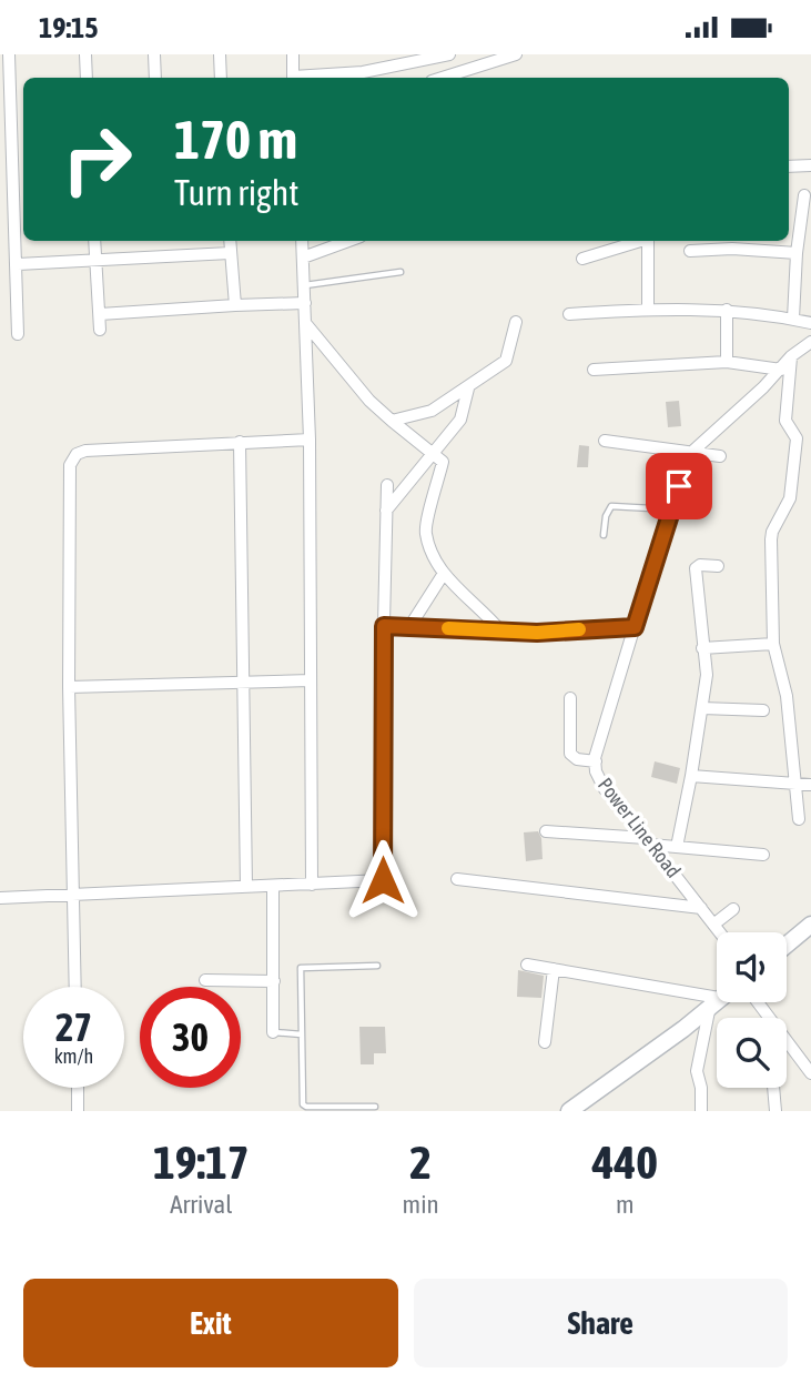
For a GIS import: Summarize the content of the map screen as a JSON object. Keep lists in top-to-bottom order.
{
  "streets": {
    "street": ["Power Line Road"]
  },
  "page": {
    "status": "19:15",
    "turn": ["170 m", "Turn right"],
    "speed": "27 km/h",
    "limit": "30",
    "eta": [
      "19:17",
      "Arrival",
      "2",
      "min",
      "440",
      "m"
    ],
    "buttons": ["Exit", "Share"]
  }
}
